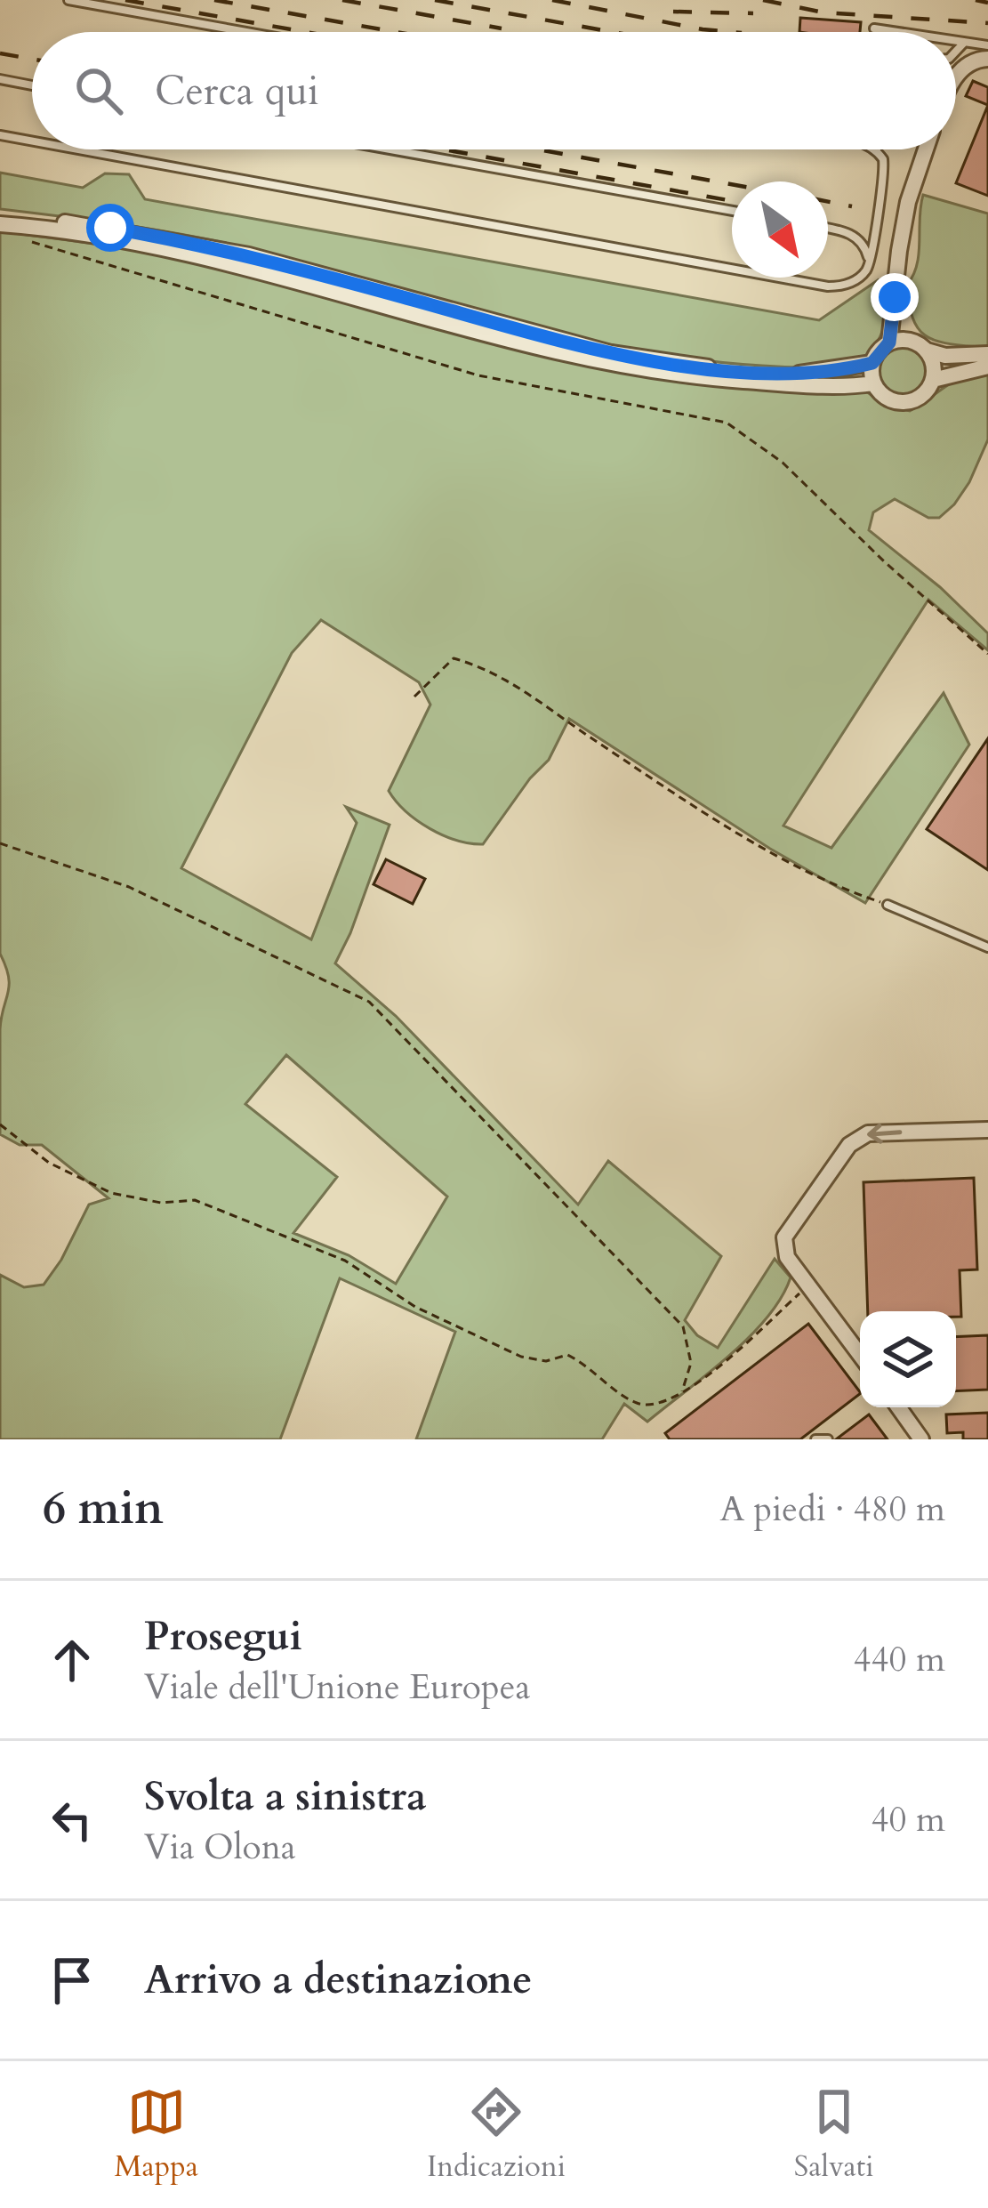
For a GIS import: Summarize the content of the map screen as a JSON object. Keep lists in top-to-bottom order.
{
  "north": "bottom right",
  "page": {
    "search": "Cerca qui",
    "heading": ["6 min", "A piedi · 480 m"],
    "list": [
      ["Prosegui", "Viale dell'Unione Europea", "440 m"],
      ["Svolta a sinistra", "Via Olona", "40 m"],
      "Arrivo a destinazione"
    ],
    "nav": ["Mappa", "Indicazioni", "Salvati"]
  }
}
